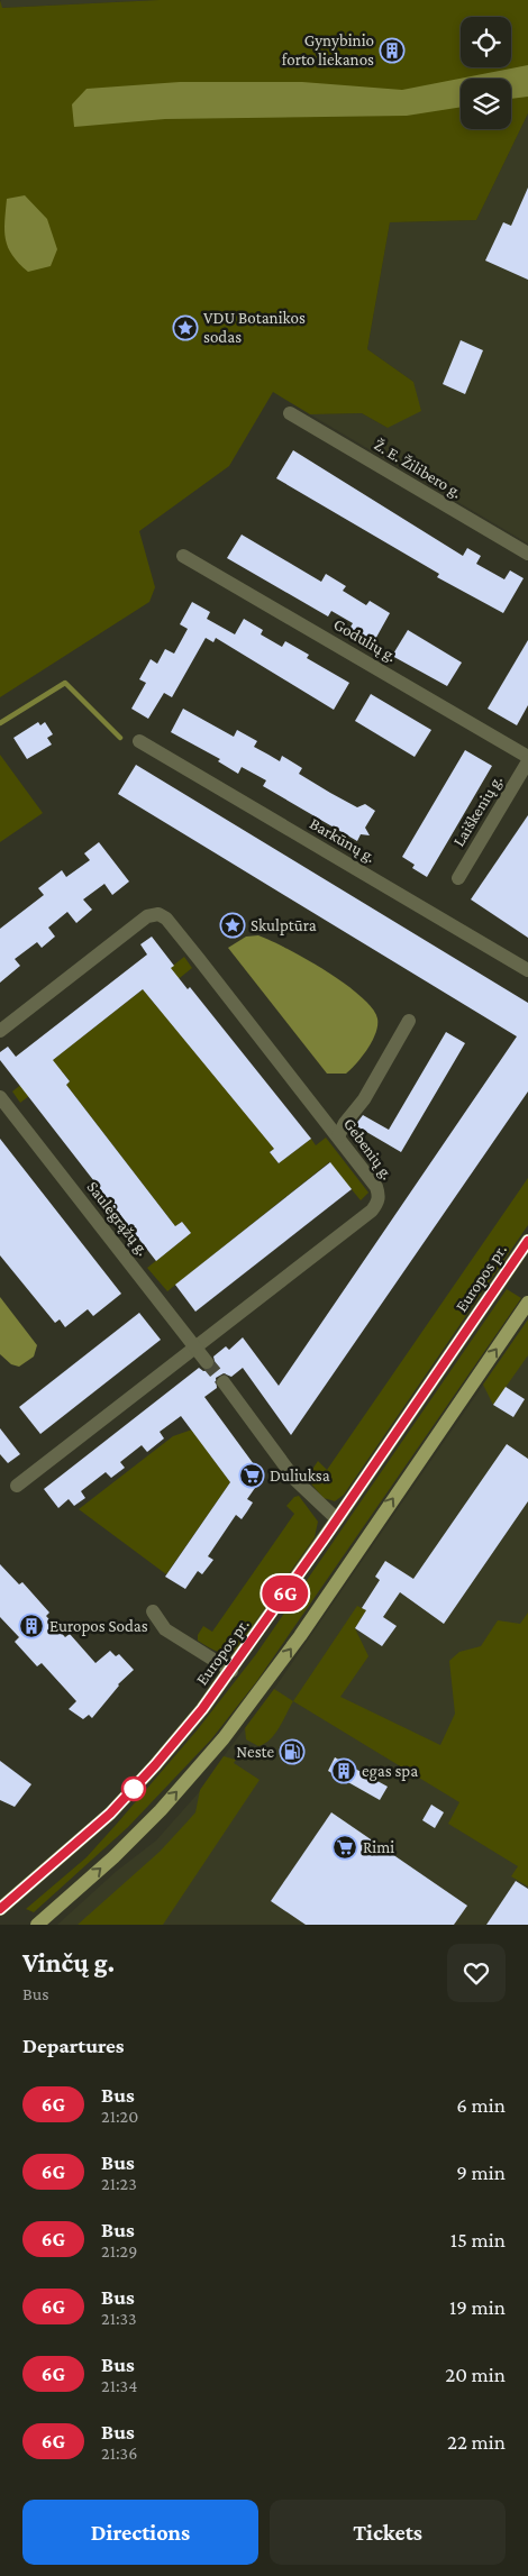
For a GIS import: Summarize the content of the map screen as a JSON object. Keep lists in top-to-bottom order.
{
  "streets": {
    "main road": ["Europos pr."],
    "street": [
      "Ž. E. Žilibero g.",
      "Godulių g.",
      "Laiškenių g.",
      "Barkūnų g.",
      "Gebenių g.",
      "Saulėgrąžų g."
    ]
  },
  "crossings": [
    ["Gebenių g.", "Saulėgrąžų g."]
  ],
  "places": {
    "building": ["Gynybinio forto liekanos", "Europos Sodas", "egas spa"],
    "place": ["VDU Botanikos sodas", "Skulptūra"],
    "supermarket": ["Duliuksa", "Rimi"],
    "fuel station": ["Neste"]
  },
  "lines": ["bus line 6G"],
  "page": {
    "on_map": "6G",
    "heading": [
      ["Vinčų g.", "Bus"],
      "Departures"
    ],
    "list": [
      {
        "mark": "6G",
        "name": "Bus",
        "note": "21:20",
        "value": "6 min"
      },
      {
        "mark": "6G",
        "name": "Bus",
        "note": "21:23",
        "value": "9 min"
      },
      {
        "mark": "6G",
        "name": "Bus",
        "note": "21:29",
        "value": "15 min"
      },
      {
        "mark": "6G",
        "name": "Bus",
        "note": "21:33",
        "value": "19 min"
      },
      {
        "mark": "6G",
        "name": "Bus",
        "note": "21:34",
        "value": "20 min"
      },
      {
        "mark": "6G",
        "name": "Bus",
        "note": "21:36",
        "value": "22 min"
      }
    ],
    "buttons": ["Directions", "Tickets"]
  }
}
